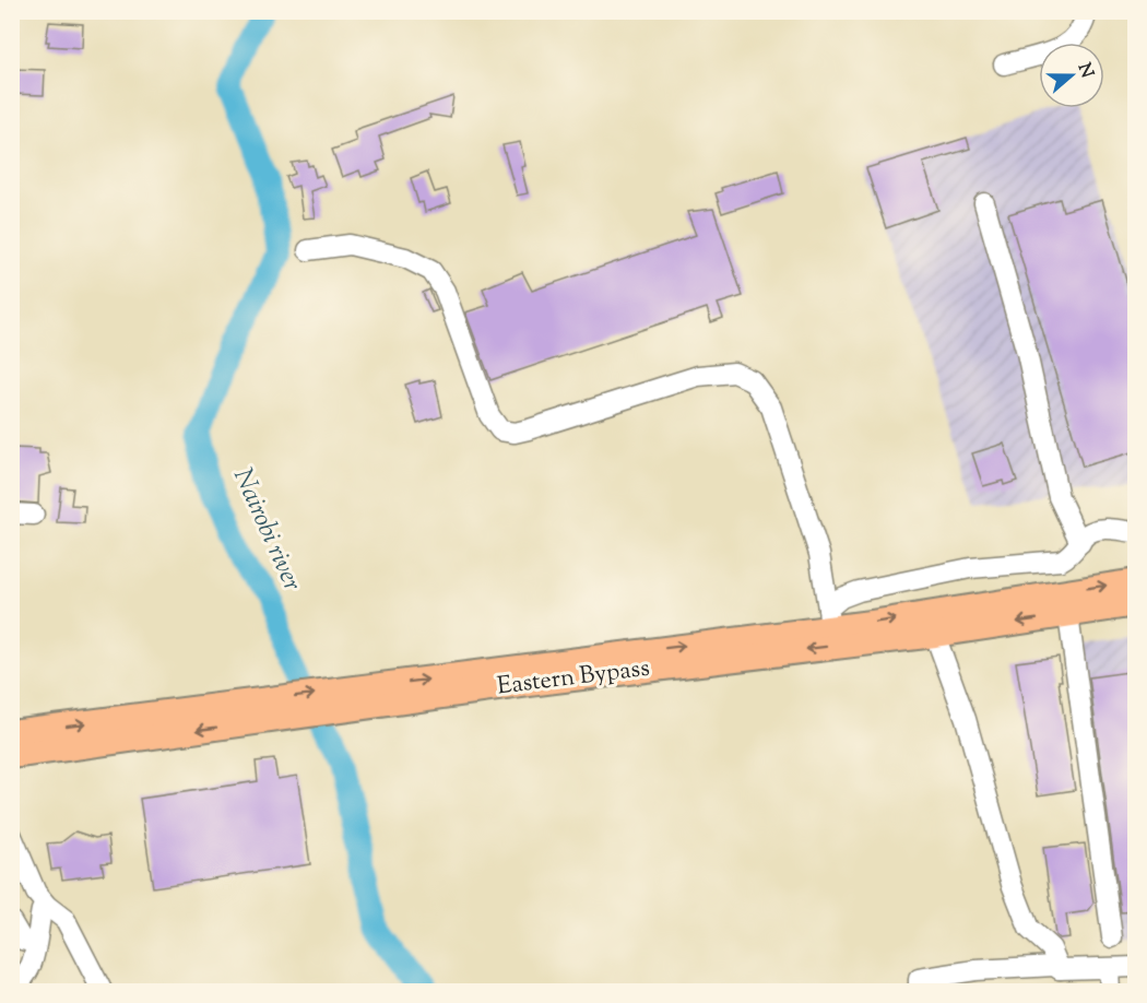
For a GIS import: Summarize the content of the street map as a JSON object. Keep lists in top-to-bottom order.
{
  "streets": {
    "main road": ["Eastern Bypass"]
  },
  "water": ["Nairobi river"],
  "north": "right"
}
